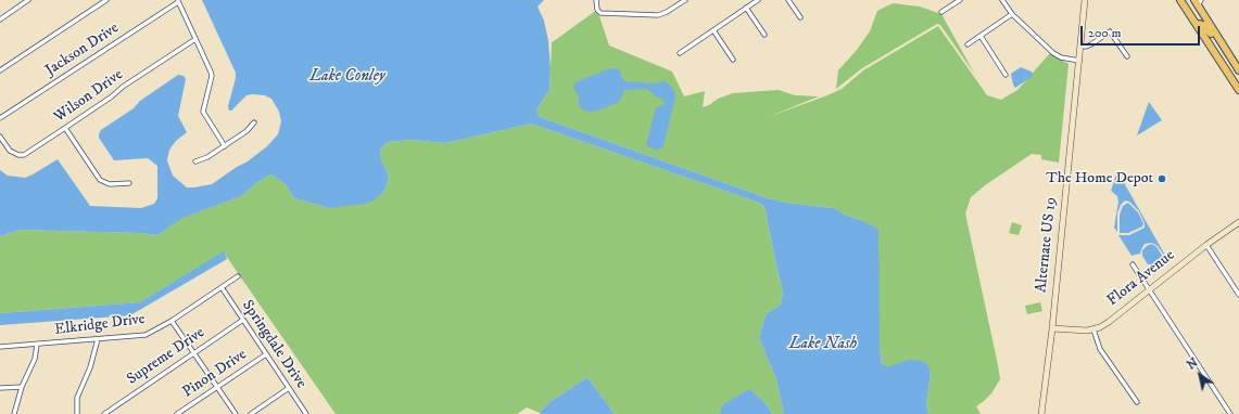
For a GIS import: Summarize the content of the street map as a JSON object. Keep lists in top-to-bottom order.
{
  "streets": {
    "main road": ["Alternate US 19", "Flora Avenue"],
    "street": [
      "Jackson Drive",
      "Wilson Drive",
      "Elkridge Drive",
      "Springdale Drive",
      "Supreme Drive",
      "Pinon Drive"
    ]
  },
  "crossings": [
    ["Alternate US 19", "Flora Avenue"],
    ["Elkridge Drive", "Springdale Drive"],
    ["Springdale Drive", "Supreme Drive"],
    ["Springdale Drive", "Pinon Drive"]
  ],
  "water": ["Lake Conley", "Lake Nash"],
  "places": ["The Home Depot"],
  "scale_bar": "200 m",
  "north": "top left"
}
